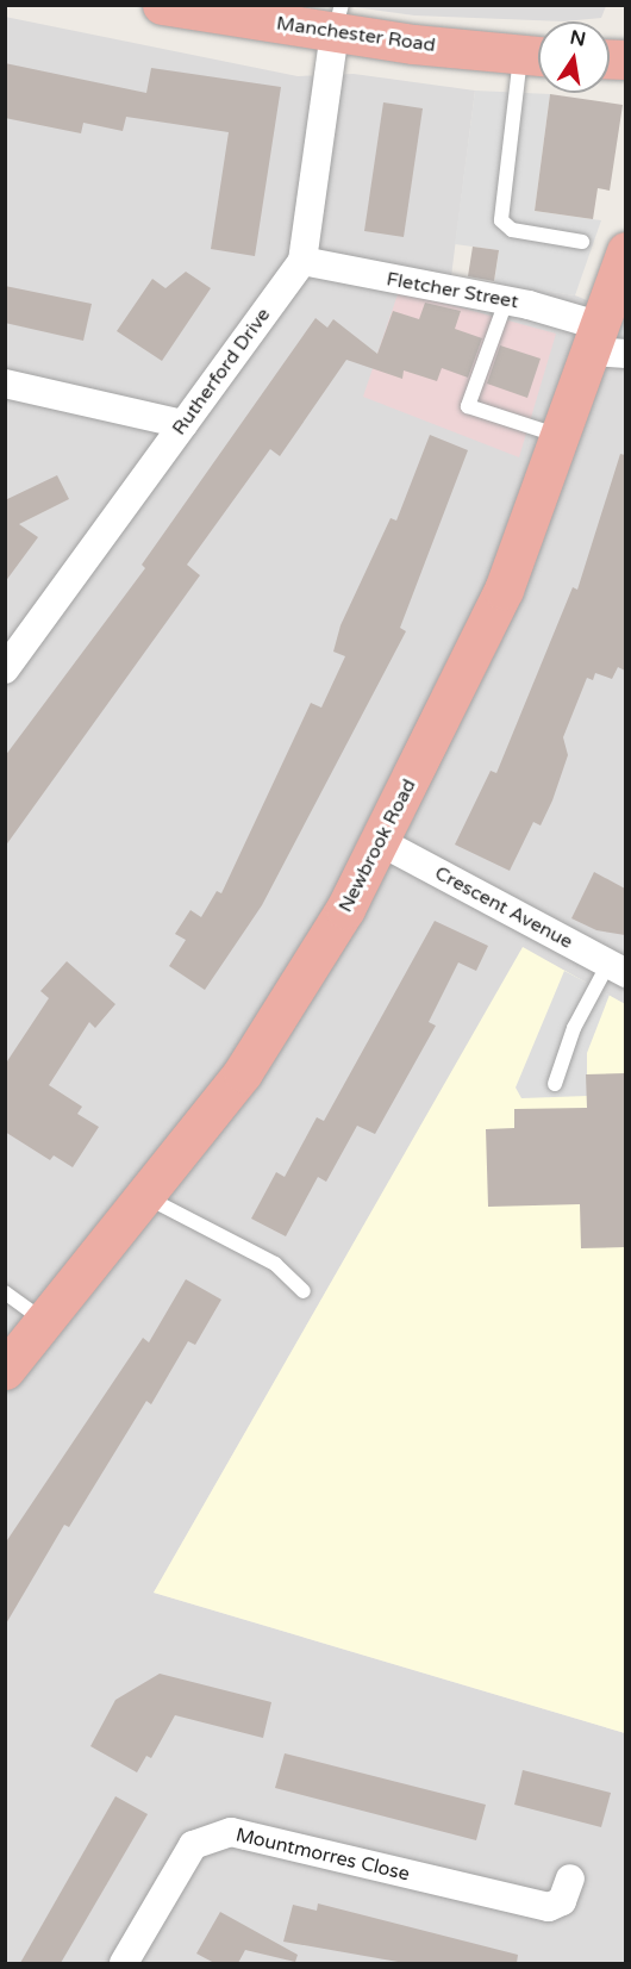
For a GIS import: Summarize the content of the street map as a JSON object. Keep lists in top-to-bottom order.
{
  "streets": {
    "highway": ["Manchester Road", "Newbrook Road"],
    "street": [
      "Fletcher Street",
      "Rutherford Drive",
      "Crescent Avenue",
      "Mountmorres Close"
    ]
  },
  "crossings": [
    ["Manchester Road", "Rutherford Drive"],
    ["Fletcher Street", "Rutherford Drive"],
    ["Fletcher Street", "Newbrook Road"],
    ["Newbrook Road", "Crescent Avenue"]
  ],
  "north": "top"
}
